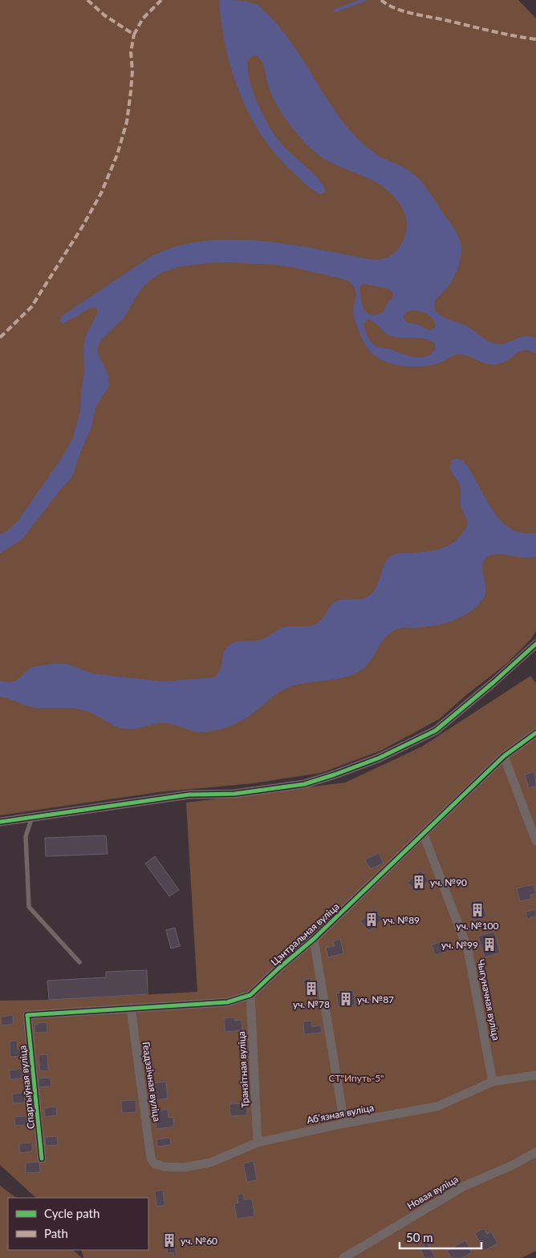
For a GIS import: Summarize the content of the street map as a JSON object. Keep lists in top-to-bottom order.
{
  "streets": {
    "street": [
      "Цэнтральная вуліца",
      "Чыгуначная вуліца",
      "Транзітная вуліца",
      "Геадэзічная вуліца",
      "Спартыўная вуліца",
      "Абʼязная вуліца",
      "Новая вуліца"
    ]
  },
  "crossings": [
    ["Цэнтральная вуліца", "Чыгуначная вуліца"],
    ["Цэнтральная вуліца", "Транзітная вуліца"],
    ["Цэнтральная вуліца", "Геадэзічная вуліца"],
    ["Цэнтральная вуліца", "Спартыўная вуліца"],
    ["Чыгуначная вуліца", "Абʼязная вуліца"],
    ["Транзітная вуліца", "Абʼязная вуліца"],
    ["Геадэзічная вуліца", "Абʼязная вуліца"]
  ],
  "parks": ["СТ\"Ипуть-5\""],
  "places": {
    "building": [
      "уч. №90",
      "уч. №100",
      "уч. №89",
      "уч. №99",
      "уч. №78",
      "уч. №87",
      "уч. №60"
    ]
  },
  "legend": ["Cycle path", "Path"],
  "scale_bar": "50 m"
}
